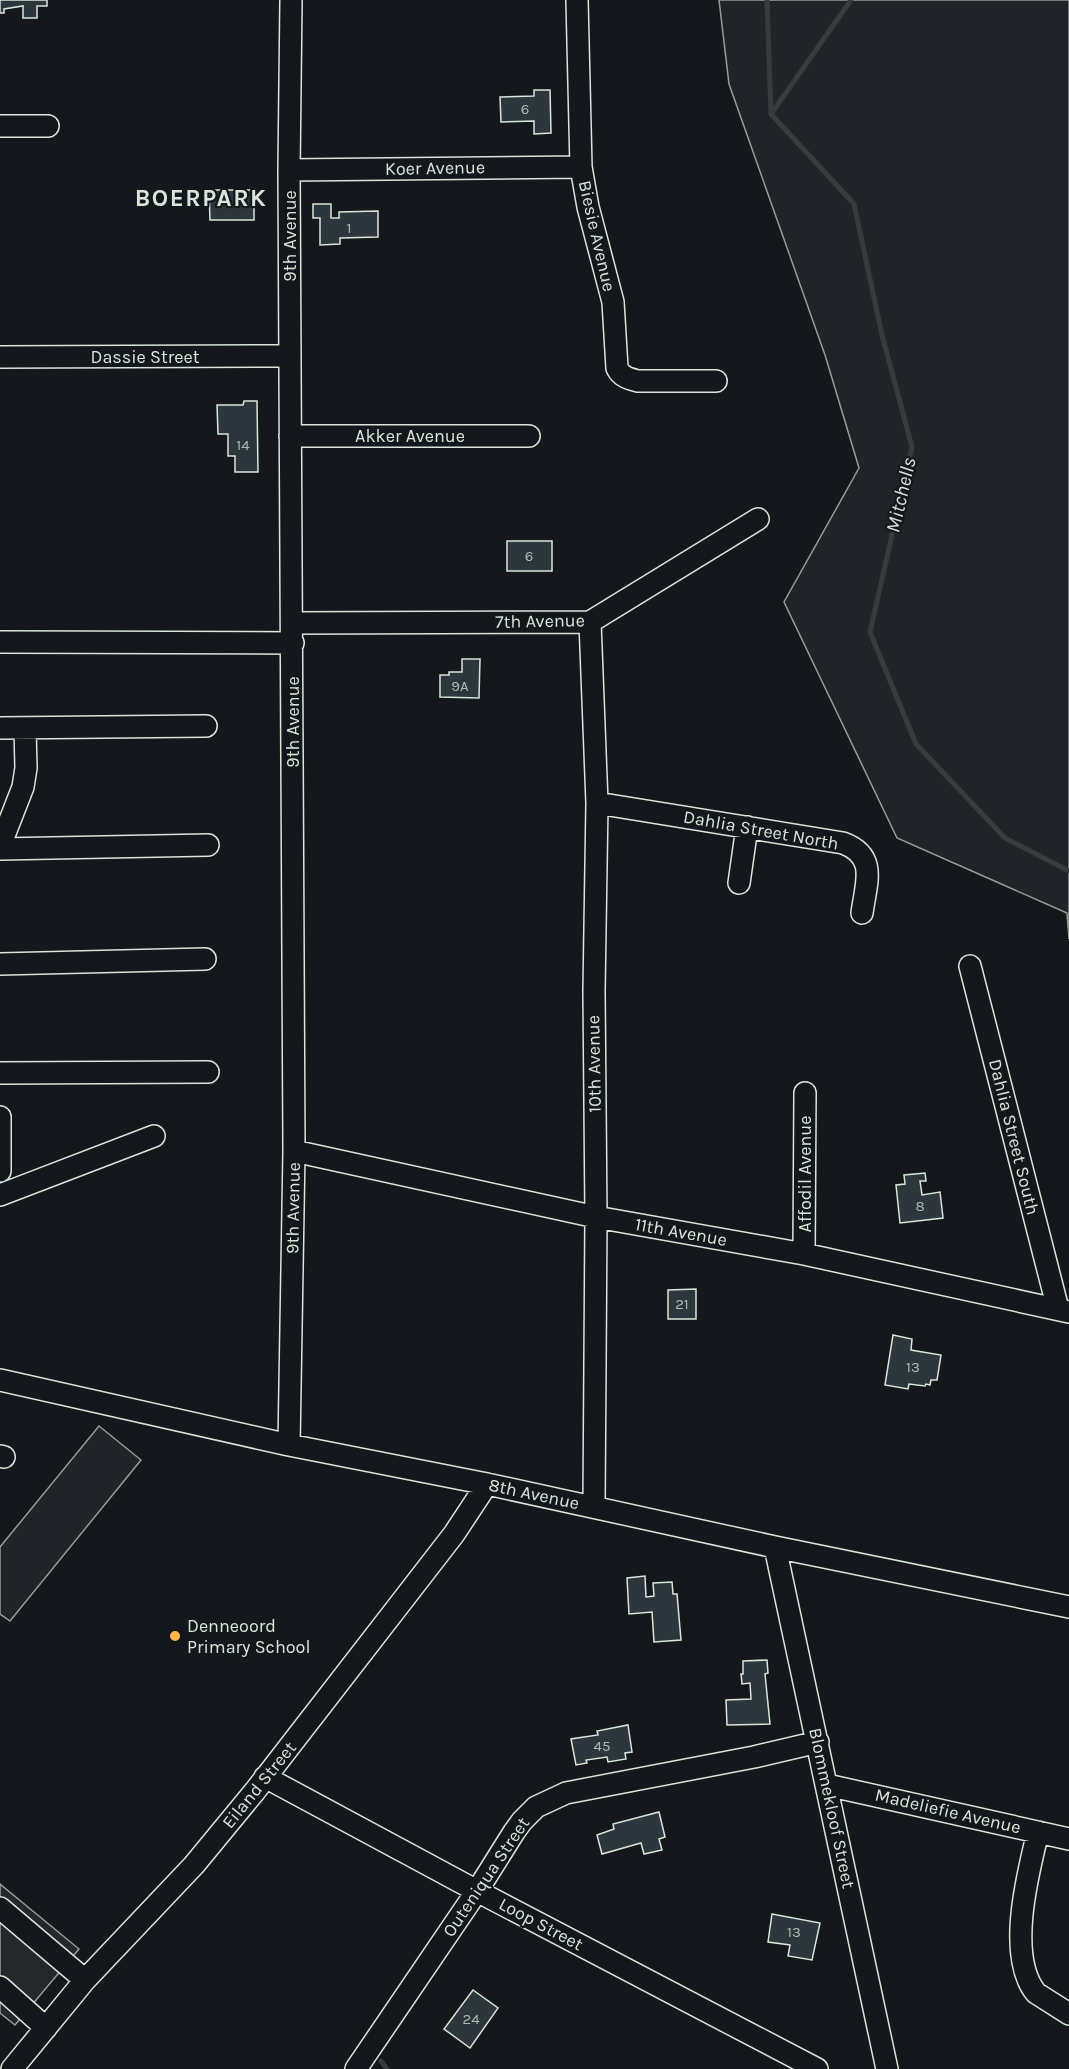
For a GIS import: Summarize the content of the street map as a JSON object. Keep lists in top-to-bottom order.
{
  "streets": {
    "street": [
      "Koer Avenue",
      "9th Avenue",
      "Biesie Avenue",
      "Dassie Street",
      "Akker Avenue",
      "7th Avenue",
      "Dahlia Street North",
      "10th Avenue",
      "Dahlia Street South",
      "Affodil Avenue",
      "11th Avenue",
      "8th Avenue",
      "Eiland Street",
      "Blommekloof Street",
      "Madeliefie Avenue",
      "Outeniqua Street",
      "Loop Street"
    ]
  },
  "crossings": [
    ["Koer Avenue", "9th Avenue"],
    ["Koer Avenue", "Biesie Avenue"],
    ["9th Avenue", "Dassie Street"],
    ["9th Avenue", "Akker Avenue"],
    ["9th Avenue", "7th Avenue"],
    ["9th Avenue", "11th Avenue"],
    ["9th Avenue", "8th Avenue"],
    ["7th Avenue", "10th Avenue"],
    ["Dahlia Street North", "10th Avenue"],
    ["10th Avenue", "11th Avenue"],
    ["10th Avenue", "8th Avenue"],
    ["Dahlia Street South", "11th Avenue"],
    ["Affodil Avenue", "11th Avenue"],
    ["8th Avenue", "Eiland Street"],
    ["8th Avenue", "Blommekloof Street"],
    ["Eiland Street", "Loop Street"],
    ["Blommekloof Street", "Madeliefie Avenue"],
    ["Blommekloof Street", "Outeniqua Street"],
    ["Outeniqua Street", "Loop Street"]
  ],
  "districts": ["BOERPARK"],
  "water": ["Mitchells"],
  "places": ["Denneoord Primary School"],
  "house_numbers": [
    "6",
    "1",
    "14",
    "6",
    "9A",
    "8",
    "21",
    "13",
    "45",
    "13",
    "24"
  ]
}
